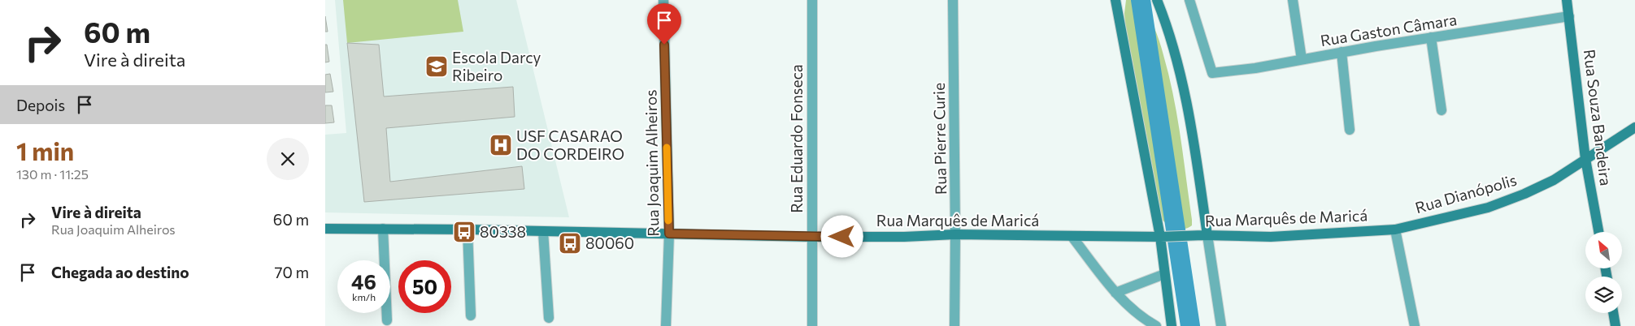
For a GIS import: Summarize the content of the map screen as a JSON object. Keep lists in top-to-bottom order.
{
  "streets": {
    "main road": ["Rua Souza Bandeira", "Rua Dianópolis", "Rua Marquês de Maricá"],
    "street": [
      "Rua Gaston Câmara",
      "Rua Eduardo Fonseca",
      "Rua Pierre Curie",
      "Rua Joaquim Alheiros"
    ]
  },
  "crossings": [
    ["Rua Gaston Câmara", "Rua Souza Bandeira"],
    ["Rua Souza Bandeira", "Rua Dianópolis"],
    ["Rua Eduardo Fonseca", "Rua Marquês de Maricá"],
    ["Rua Pierre Curie", "Rua Marquês de Maricá"],
    ["Rua Joaquim Alheiros", "Rua Marquês de Maricá"],
    ["Rua Dianópolis", "Rua Marquês de Maricá"]
  ],
  "places": {
    "school or university": ["Escola Darcy Ribeiro"],
    "hospital": ["USF CASARAO DO CORDEIRO"],
    "bus stop": ["80338", "80060"]
  },
  "north": "top left",
  "page": {
    "turn": ["60 m", "Vire à direita"],
    "then": "Depois",
    "heading": ["1 min", "130 m · 11:25"],
    "list": [
      {
        "name": "Vire à direita",
        "note": "Rua Joaquim Alheiros",
        "value": "60 m"
      },
      {
        "name": "Chegada ao destino",
        "value": "70 m"
      }
    ],
    "speed": "46 km/h",
    "limit": "50"
  }
}
